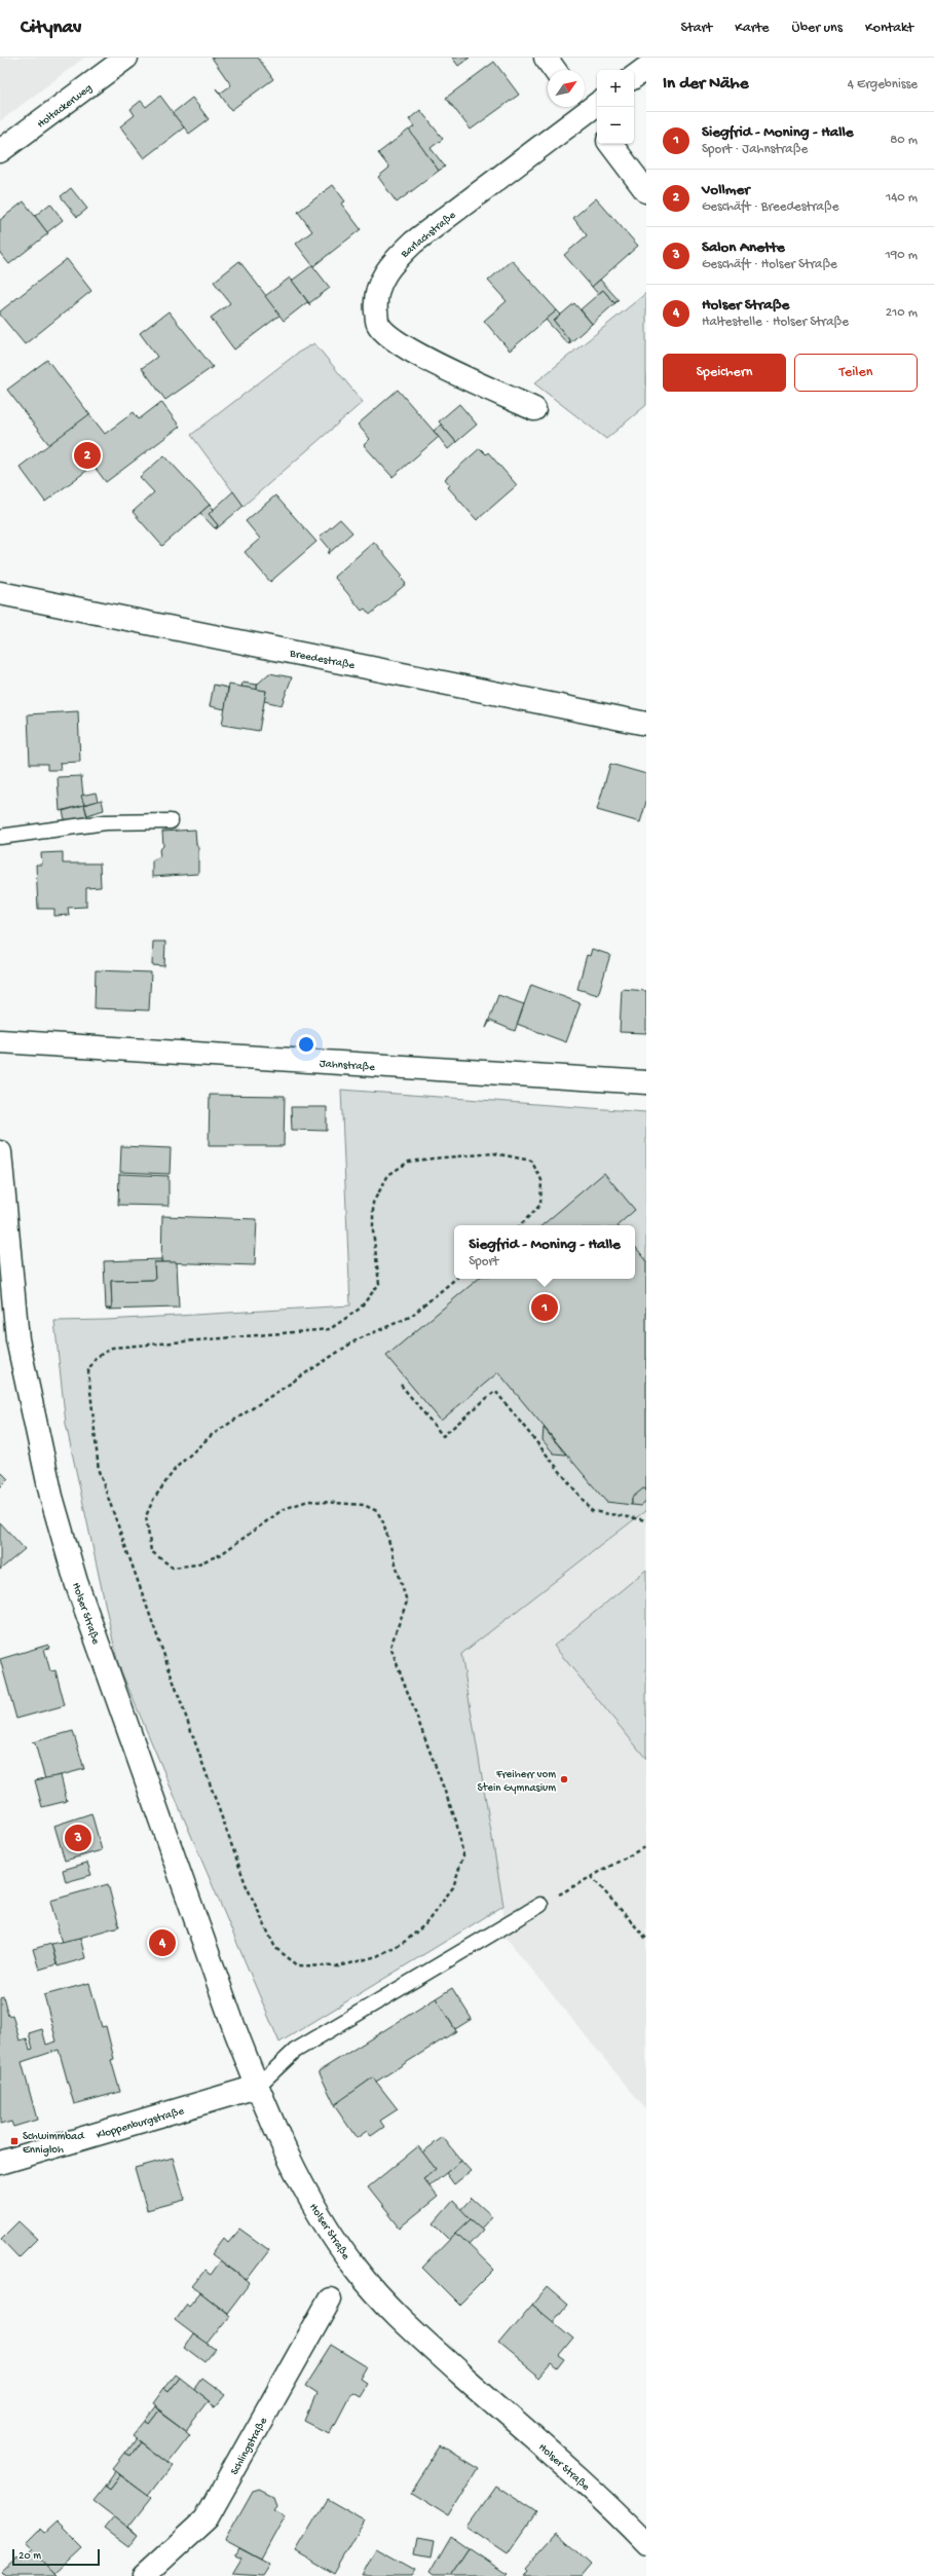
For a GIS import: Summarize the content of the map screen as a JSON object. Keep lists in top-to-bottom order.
{
  "streets": {
    "street": [
      "Holtackerweg",
      "Barlachstraße",
      "Breedestraße",
      "Jahnstraße",
      "Holser Straße",
      "Kloppenburgstraße",
      "Schlingstraße"
    ]
  },
  "crossings": [
    ["Holser Straße", "Kloppenburgstraße"]
  ],
  "places": {
    "other": ["Freiherr vom Stein Gymnasium"],
    "transit": ["Schwimmbad Ennigloh"]
  },
  "scale_bar": "20 m",
  "north": "top right",
  "page": {
    "header": "Citynav",
    "nav": [
      "Start",
      "Karte",
      "Über uns",
      "Kontakt"
    ],
    "heading": ["In der Nähe", "4 Ergebnisse"],
    "map_buttons": ["+", "−"],
    "list": [
      {
        "mark": "1",
        "name": "Siegfrid - Moning - Halle",
        "note": "Sport · Jahnstraße",
        "value": "80 m"
      },
      {
        "mark": "2",
        "name": "Vollmer",
        "note": "Geschäft · Breedestraße",
        "value": "140 m"
      },
      {
        "mark": "3",
        "name": "Salon Anette",
        "note": "Geschäft · Holser Straße",
        "value": "190 m"
      },
      {
        "mark": "4",
        "name": "Holser Straße",
        "note": "Haltestelle · Holser Straße",
        "value": "210 m"
      }
    ],
    "buttons": ["Speichern", "Teilen"],
    "pins": [
      "2",
      "1",
      "3",
      "4"
    ],
    "popup": ["Siegfrid - Moning - Halle", "Sport"],
    "scale": "20 m"
  }
}
